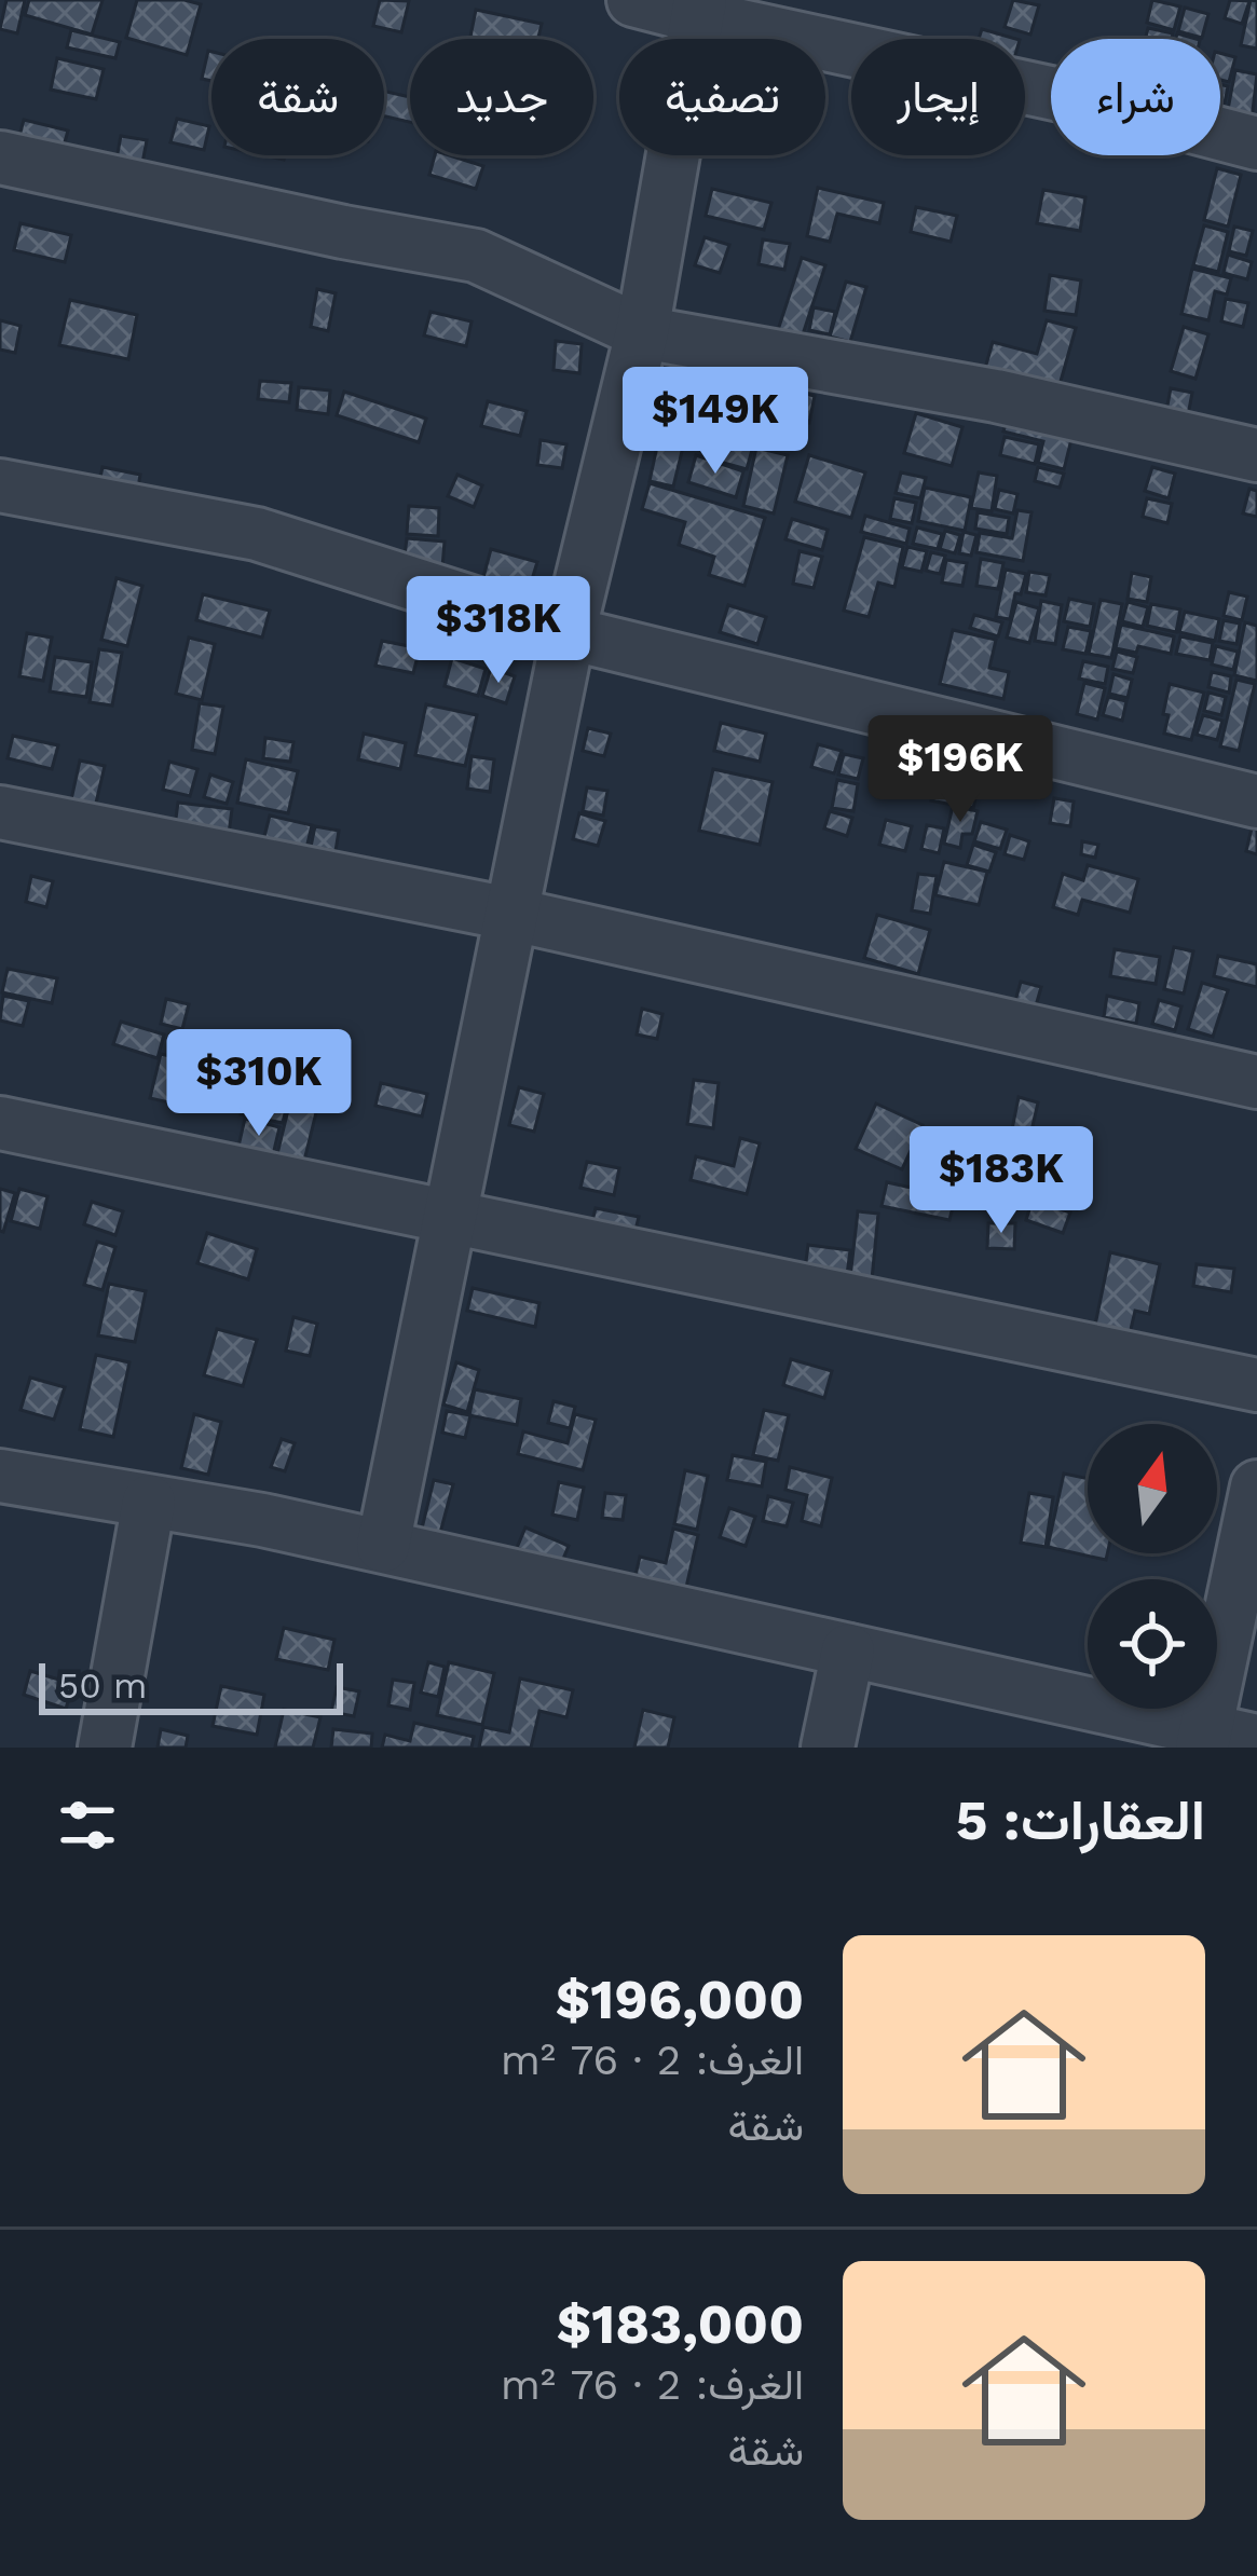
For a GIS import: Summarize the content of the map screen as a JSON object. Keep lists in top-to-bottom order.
{
  "scale_bar": "50 m",
  "north": "top",
  "page": {
    "chip": [
      "شراء",
      "إيجار",
      "تصفية",
      "جديد",
      "شقة"
    ],
    "price": [
      "$149K",
      "$318K",
      "$196K",
      "$310K",
      "$183K"
    ],
    "scale": "50 m",
    "heading": "العقارات: 5",
    "list": [
      {
        "name": "$196,000",
        "note": "الغرف: 2 · 76 m² · شقة"
      },
      {
        "name": "$183,000",
        "note": "الغرف: 2 · 76 m² · شقة"
      }
    ]
  }
}
